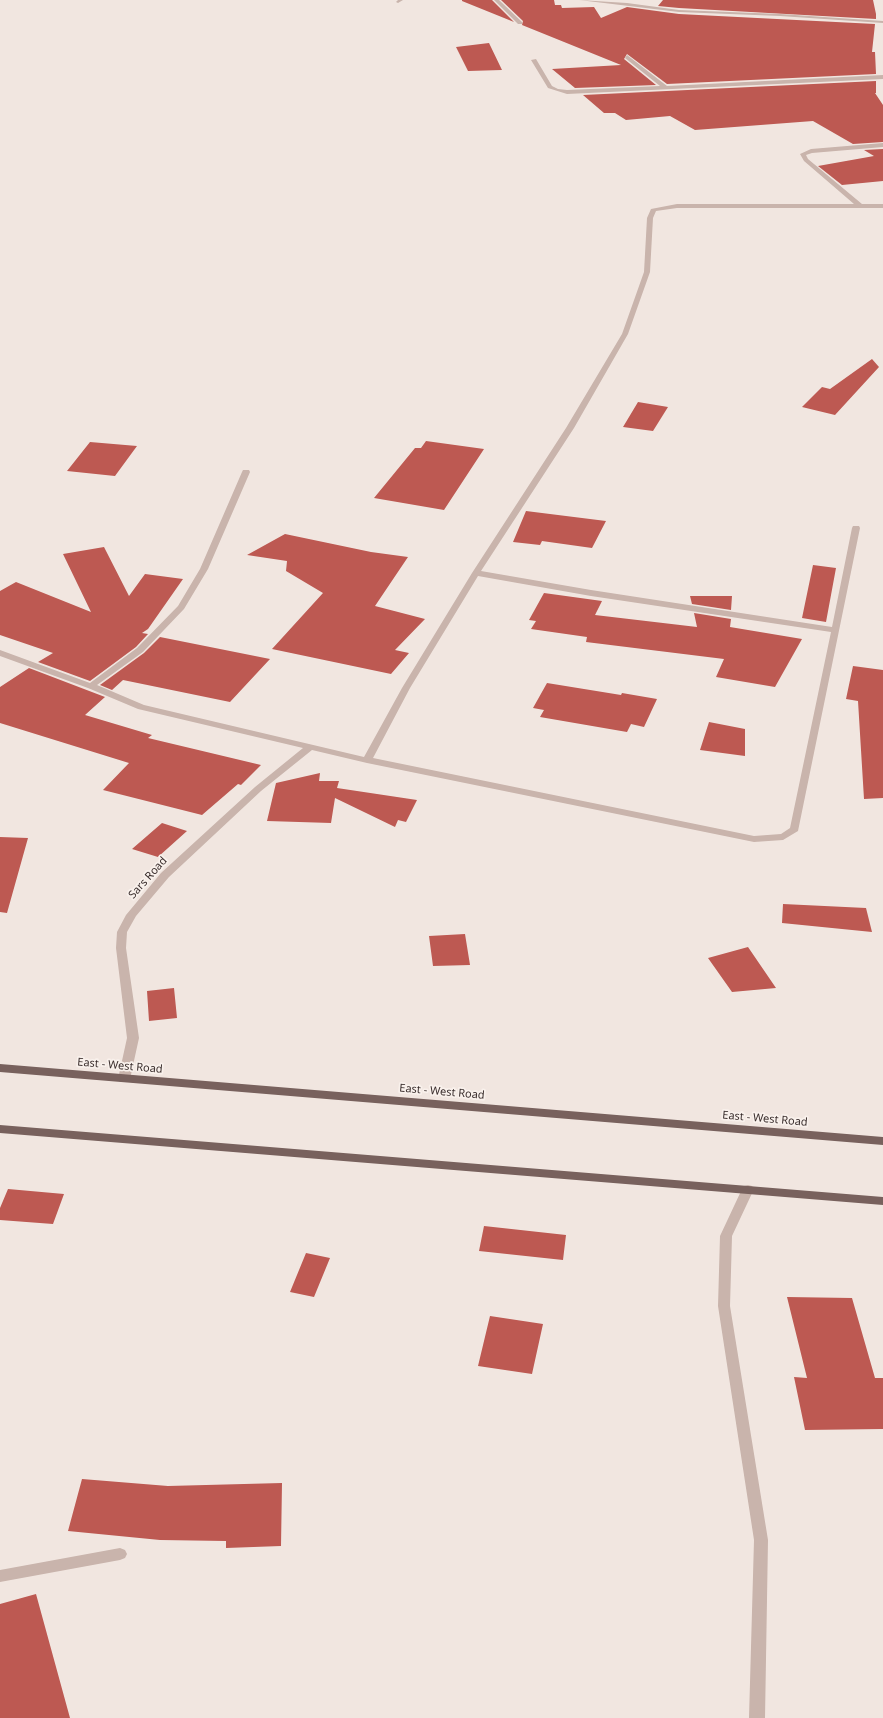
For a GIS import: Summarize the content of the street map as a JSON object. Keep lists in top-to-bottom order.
{
  "streets": {
    "main road": ["East - West Road"],
    "street": ["Sars Road"]
  },
  "crossings": [
    ["Sars Road", "East - West Road"]
  ]
}
